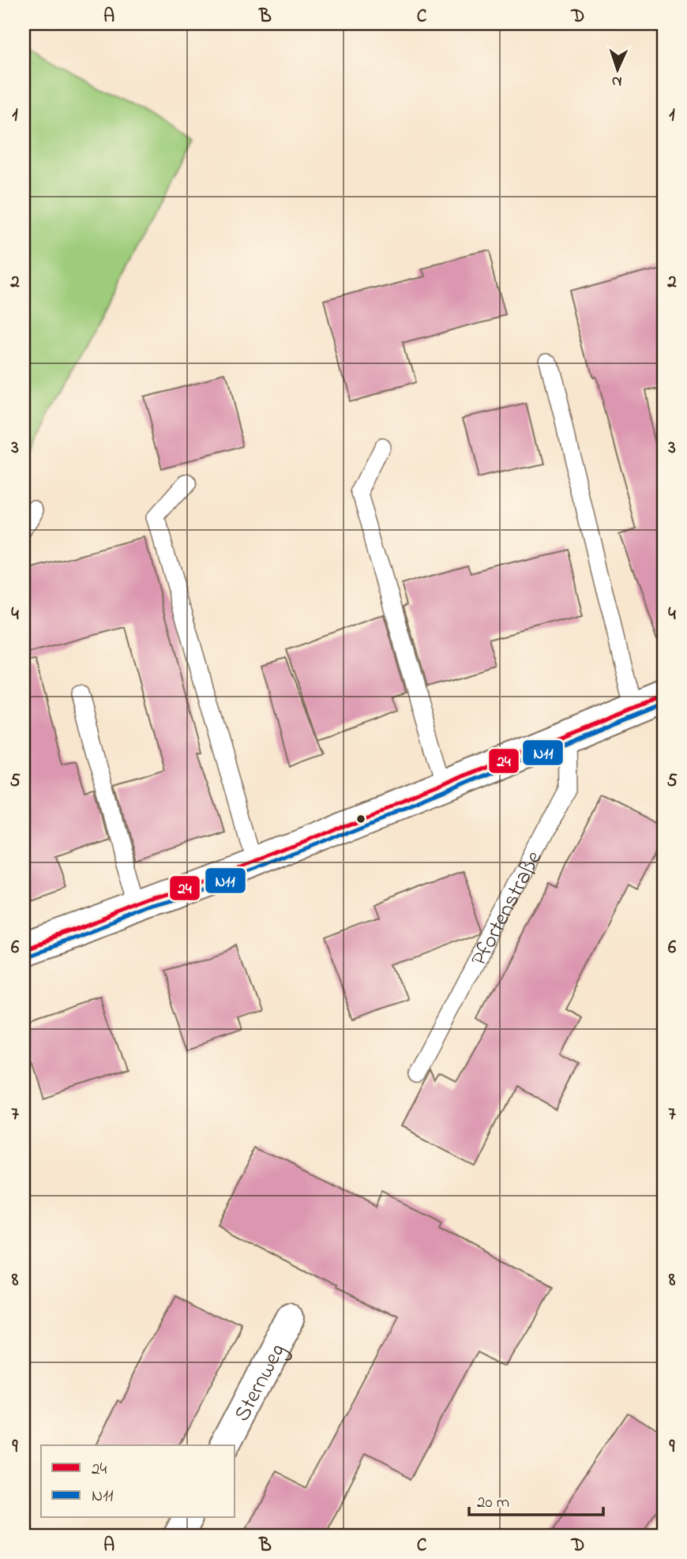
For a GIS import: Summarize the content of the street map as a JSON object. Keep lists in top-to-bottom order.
{
  "streets": {
    "street": ["Sternweg"],
    "lane": ["Pfortenstraße"]
  },
  "lines": ["transit line 24", "transit line N11"],
  "legend": ["24", "N11"],
  "scale_bar": "20 m",
  "north": "bottom",
  "grid": {
    "columns": [
      "A",
      "B",
      "C",
      "D"
    ],
    "rows": [
      "1",
      "2",
      "3",
      "4",
      "5",
      "6",
      "7",
      "8",
      "9"
    ]
  }
}
